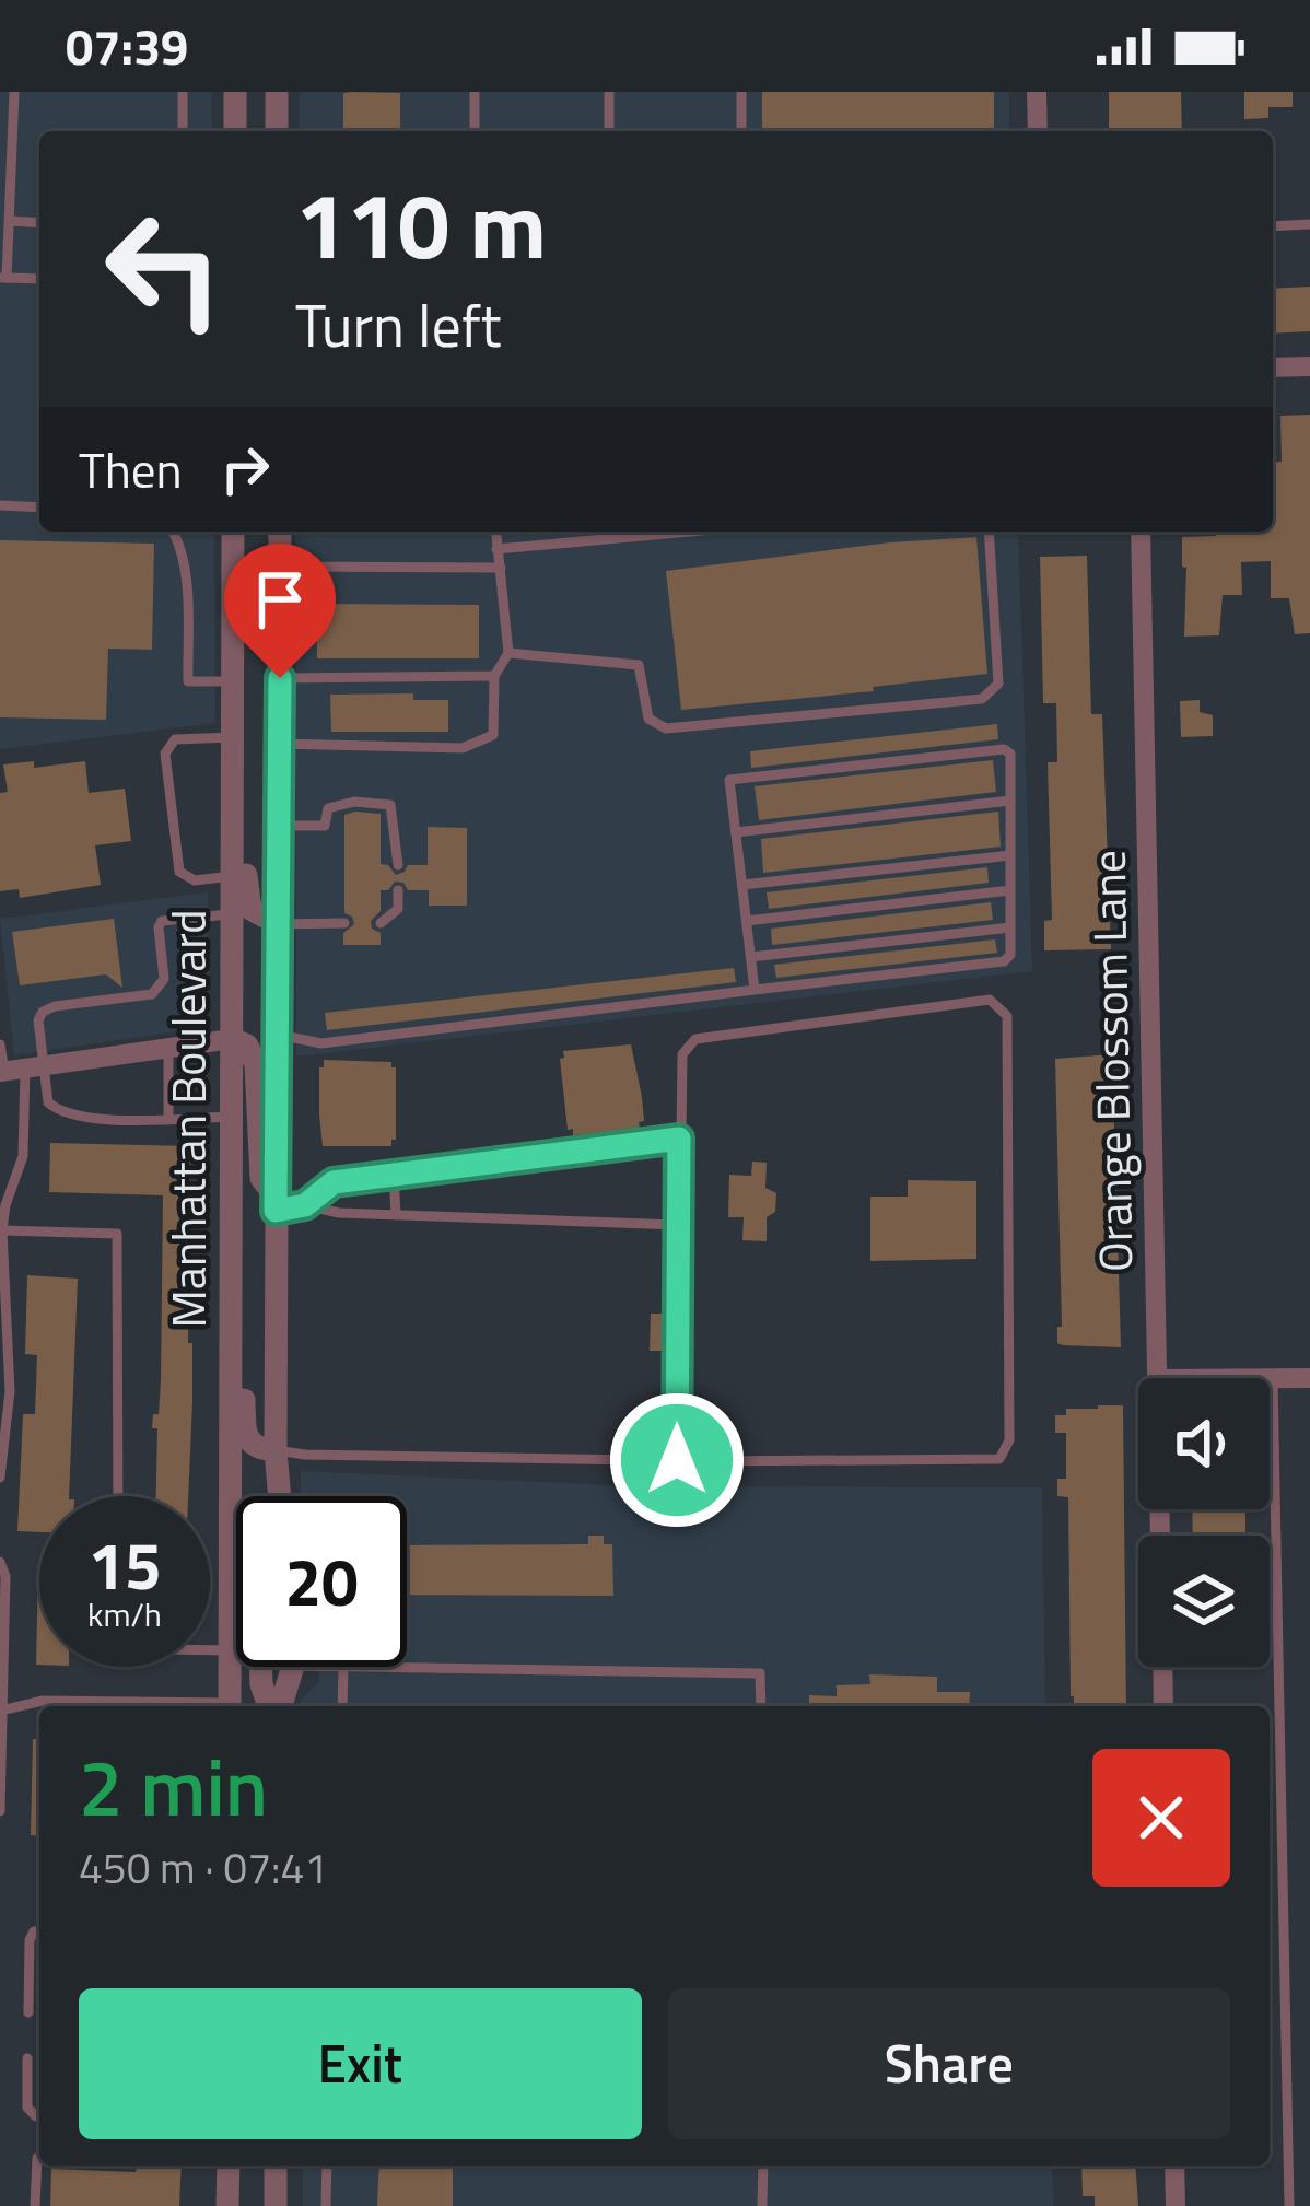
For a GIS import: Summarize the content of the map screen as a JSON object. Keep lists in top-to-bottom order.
{
  "streets": {
    "street": ["Orange Blossom Lane", "Manhattan Boulevard"]
  },
  "page": {
    "status": "07:39",
    "turn": ["110 m", "Turn left"],
    "then": "Then",
    "speed": "15 km/h",
    "limit": "20",
    "heading": ["2 min", "450 m · 07:41"],
    "buttons": ["Exit", "Share"]
  }
}
